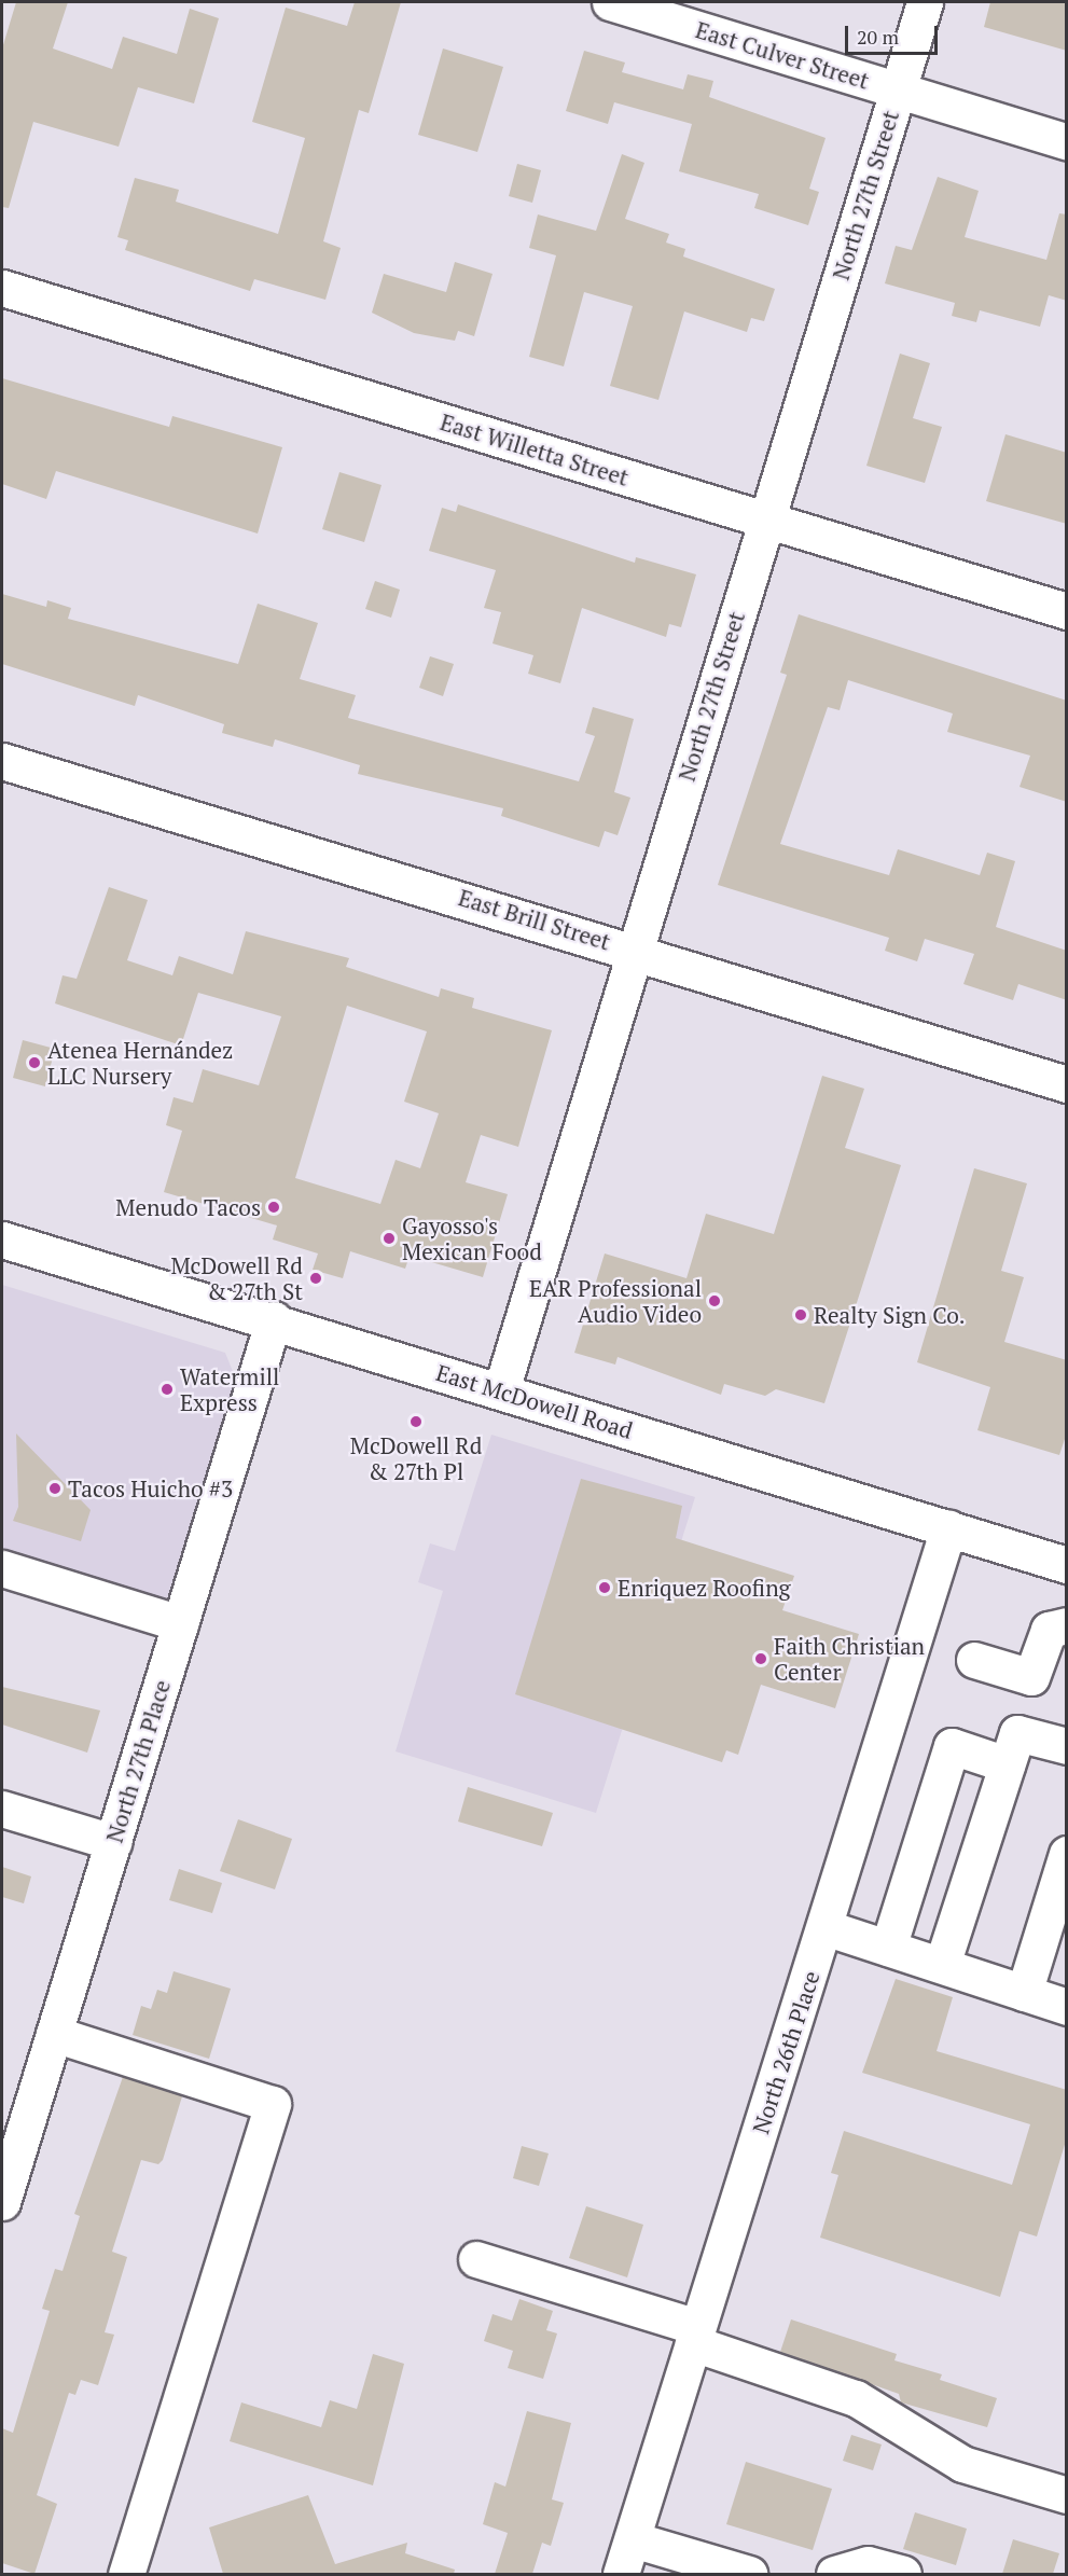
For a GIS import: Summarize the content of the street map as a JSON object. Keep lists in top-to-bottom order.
{
  "streets": {
    "street": [
      "East Culver Street",
      "North 27th Street",
      "East Willetta Street",
      "East Brill Street",
      "East McDowell Road",
      "North 27th Place",
      "North 26th Place"
    ]
  },
  "crossings": [
    ["East Culver Street", "North 27th Street"],
    ["North 27th Street", "East Willetta Street"],
    ["North 27th Street", "East Brill Street"],
    ["North 27th Street", "East McDowell Road"],
    ["East McDowell Road", "North 27th Place"],
    ["East McDowell Road", "North 26th Place"]
  ],
  "places": [
    "Atenea Hernández LLC Nursery",
    "Menudo Tacos",
    "Gayosso's Mexican Food",
    "McDowell Rd & 27th St",
    "EAR Professional Audio Video",
    "Realty Sign Co.",
    "Watermill Express",
    "McDowell Rd & 27th Pl",
    "Tacos Huicho #3",
    "Enriquez Roofing",
    "Faith Christian Center"
  ],
  "scale_bar": "20 m"
}
